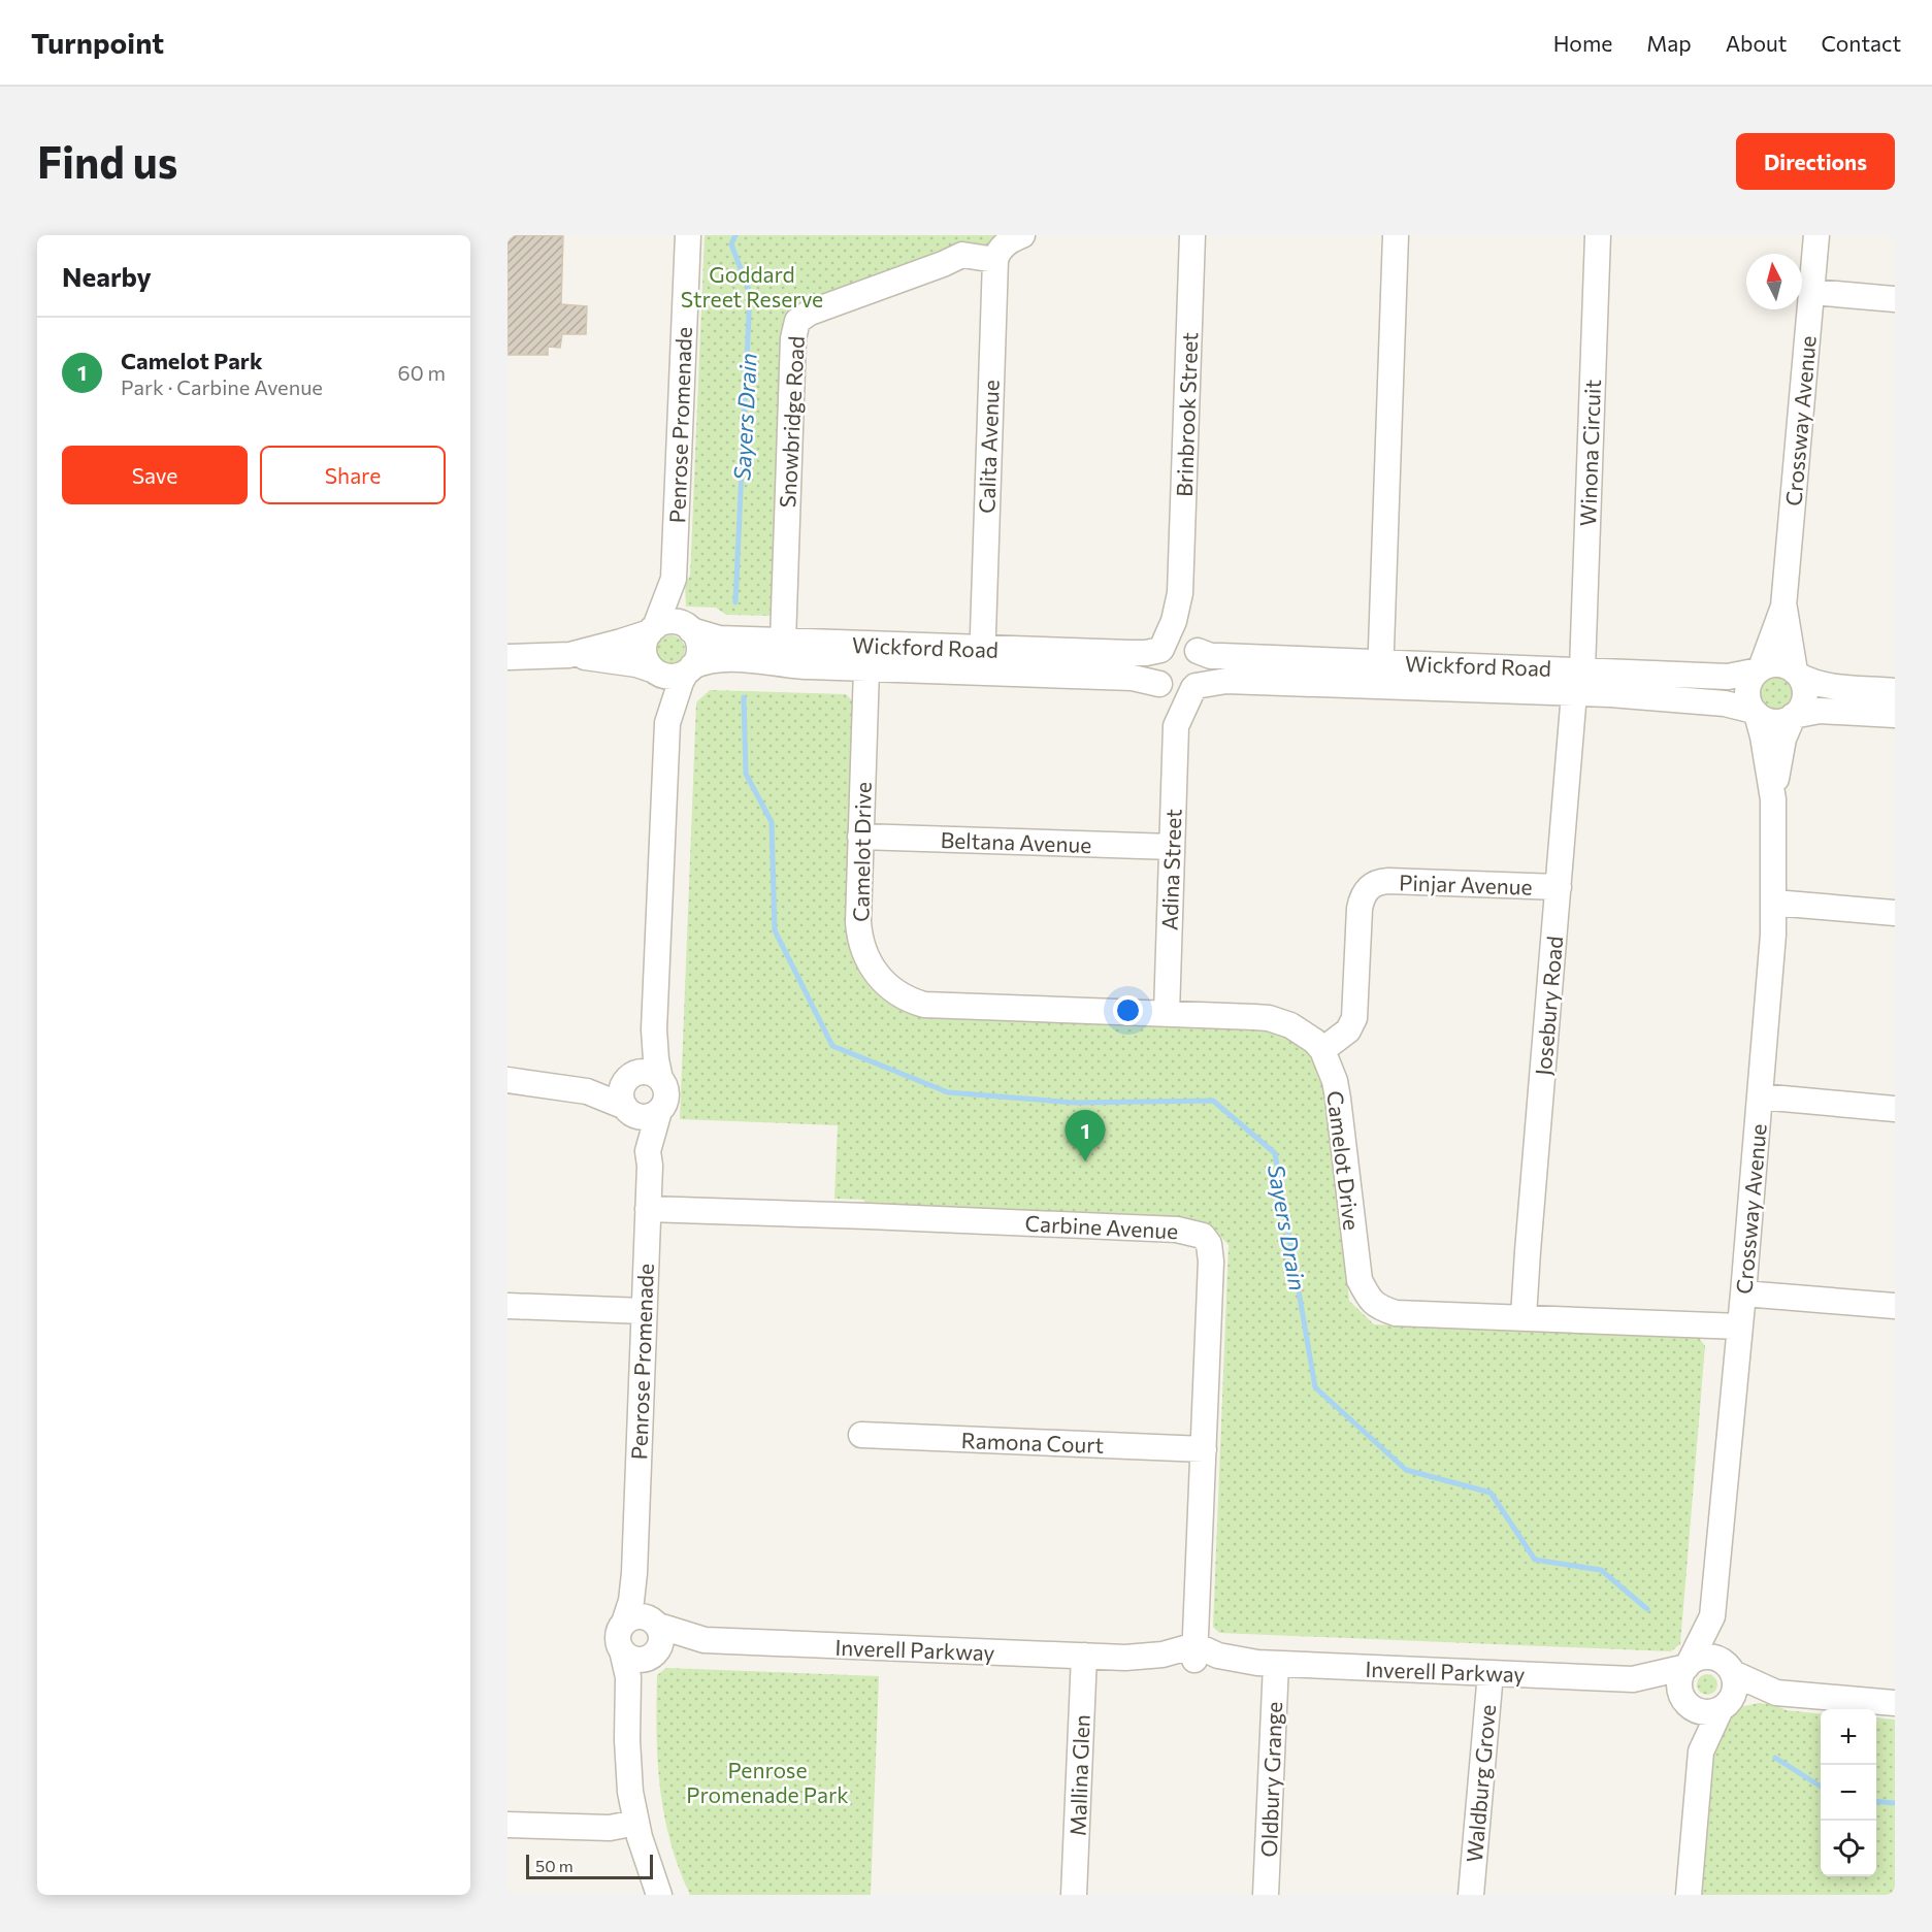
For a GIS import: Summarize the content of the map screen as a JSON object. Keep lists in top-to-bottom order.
{
  "streets": {
    "street": [
      "Brinbrook Street",
      "Crossway Avenue",
      "Snowbridge Road",
      "Penrose Promenade",
      "Calita Avenue",
      "Winona Circuit",
      "Wickford Road",
      "Beltana Avenue",
      "Camelot Drive",
      "Adina Street",
      "Pinjar Avenue",
      "Josebury Road",
      "Carbine Avenue",
      "Ramona Court",
      "Inverell Parkway",
      "Mallina Glen",
      "Oldbury Grange",
      "Waldburg Grove"
    ]
  },
  "crossings": [
    ["Brinbrook Street", "Wickford Road"],
    ["Brinbrook Street", "Adina Street"],
    ["Crossway Avenue", "Wickford Road"],
    ["Crossway Avenue", "Camelot Drive"],
    ["Crossway Avenue", "Inverell Parkway"],
    ["Snowbridge Road", "Calita Avenue"],
    ["Snowbridge Road", "Wickford Road"],
    ["Penrose Promenade", "Wickford Road"],
    ["Penrose Promenade", "Carbine Avenue"],
    ["Penrose Promenade", "Inverell Parkway"],
    ["Calita Avenue", "Wickford Road"],
    ["Winona Circuit", "Wickford Road"],
    ["Wickford Road", "Camelot Drive"],
    ["Wickford Road", "Adina Street"],
    ["Wickford Road", "Josebury Road"],
    ["Beltana Avenue", "Camelot Drive"],
    ["Beltana Avenue", "Adina Street"],
    ["Camelot Drive", "Adina Street"],
    ["Camelot Drive", "Pinjar Avenue"],
    ["Camelot Drive", "Josebury Road"],
    ["Pinjar Avenue", "Josebury Road"],
    ["Carbine Avenue", "Ramona Court"],
    ["Carbine Avenue", "Inverell Parkway"],
    ["Inverell Parkway", "Mallina Glen"],
    ["Inverell Parkway", "Oldbury Grange"],
    ["Inverell Parkway", "Waldburg Grove"]
  ],
  "water": ["Sayers Drain"],
  "parks": ["Goddard Street Reserve", "Penrose Promenade Park"],
  "scale_bar": "50 m",
  "north": "top",
  "page": {
    "header": "Turnpoint",
    "nav": [
      "Home",
      "Map",
      "About",
      "Contact"
    ],
    "buttons": [
      "Directions",
      ["Save", "Share"]
    ],
    "title": "Find us",
    "heading": "Nearby",
    "list": [
      {
        "mark": "1",
        "name": "Camelot Park",
        "note": "Park · Carbine Avenue",
        "value": "60 m"
      }
    ],
    "pins": "1",
    "map_buttons": ["+", "−"],
    "scale": "50 m"
  }
}
